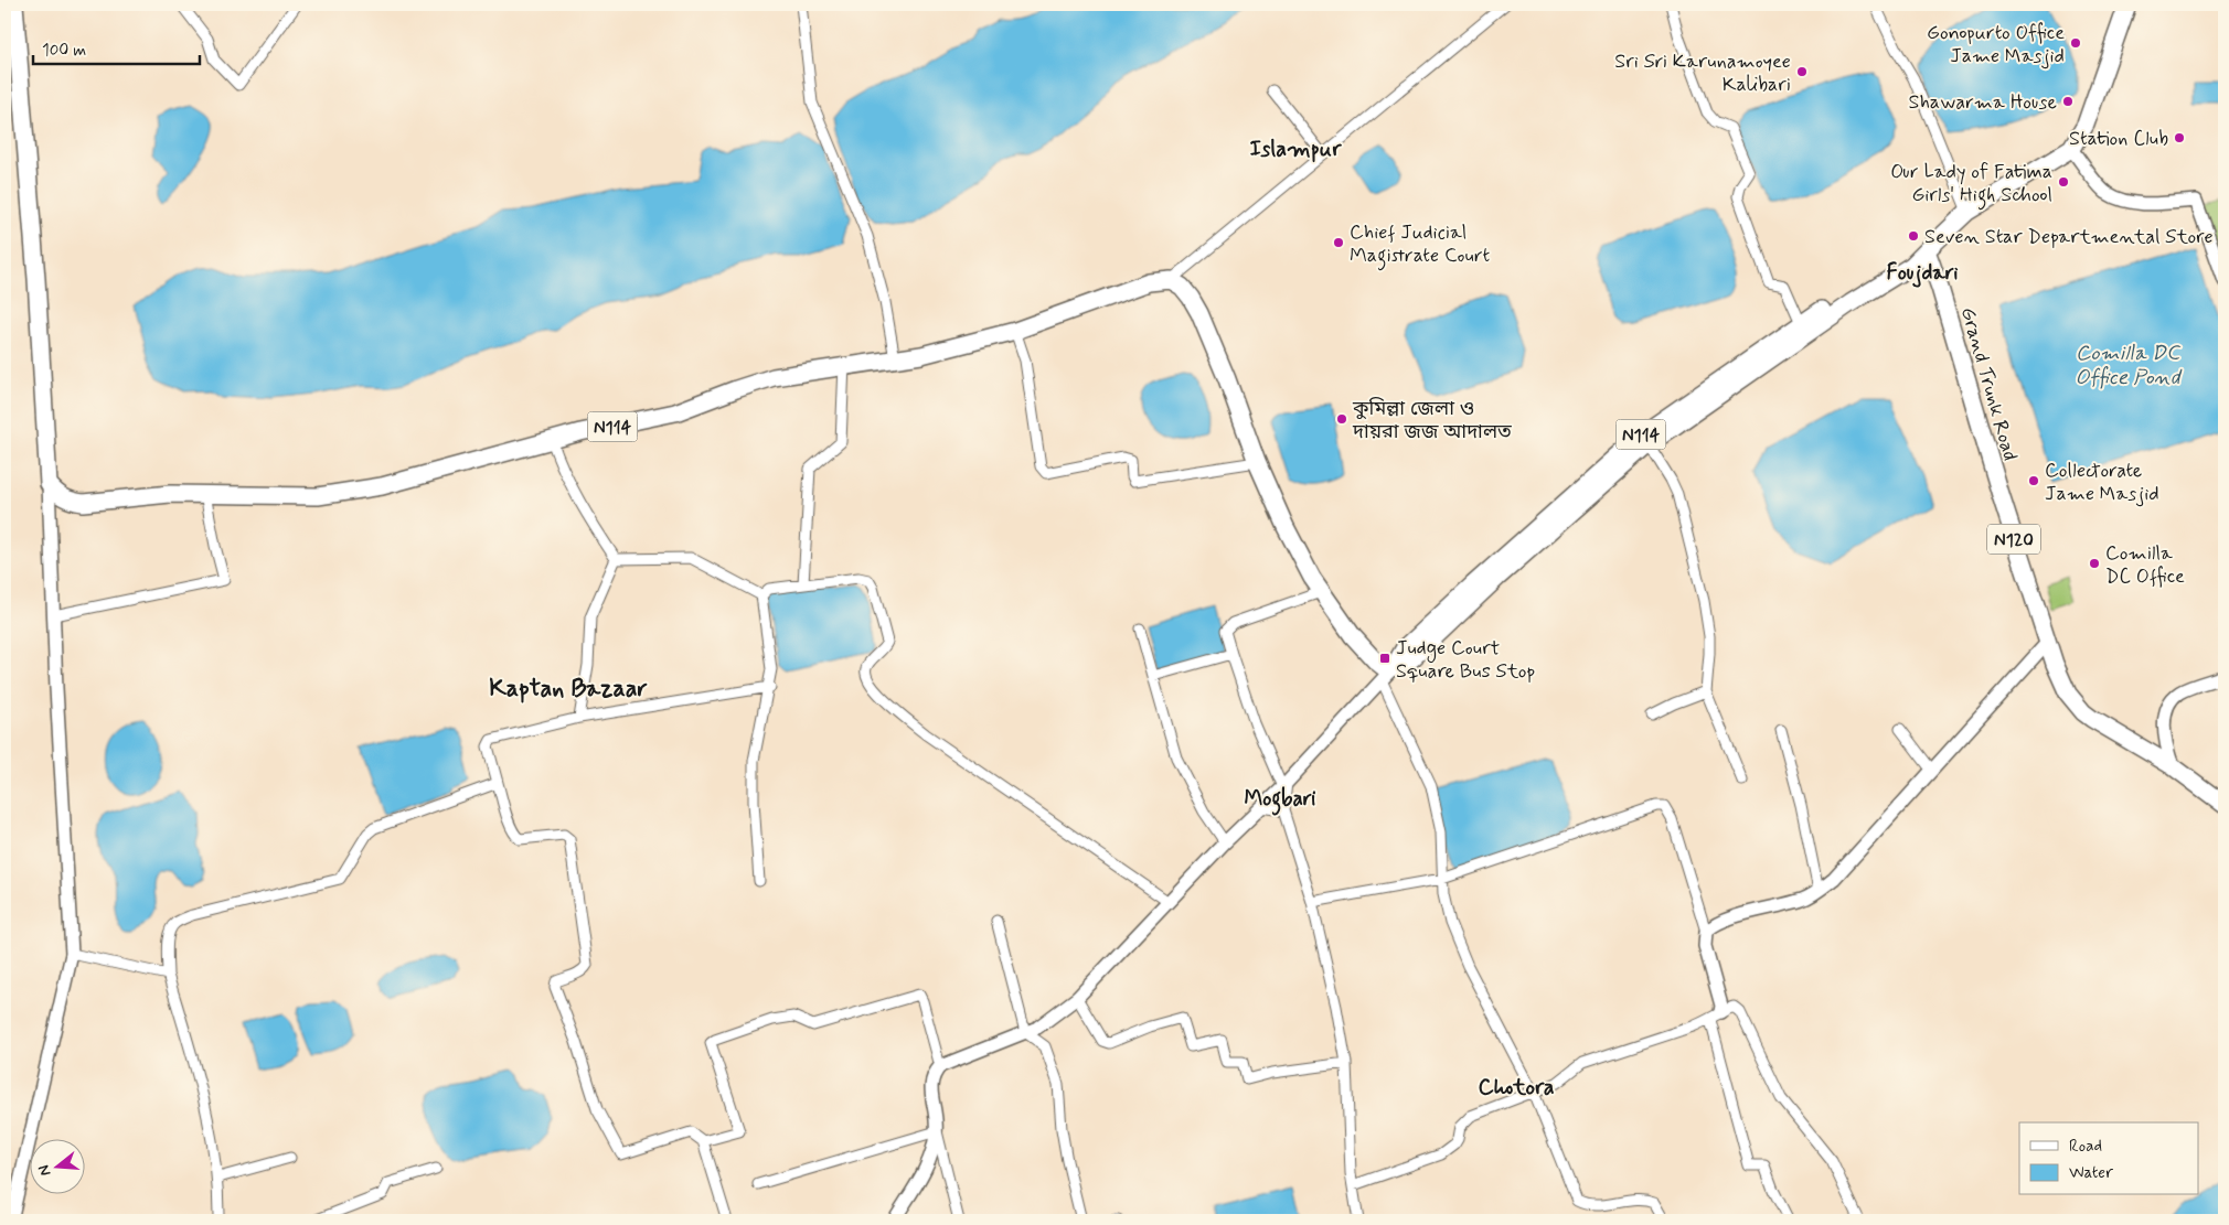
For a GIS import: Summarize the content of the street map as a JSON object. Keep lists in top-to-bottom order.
{
  "streets": {
    "highway": ["Grand Trunk Road", "N114", "N120"]
  },
  "crossings": [
    ["Grand Trunk Road", "N114"]
  ],
  "districts": [
    "Islampur",
    "Foujdari",
    "Kaptan Bazaar",
    "Mogbari",
    "Chotora"
  ],
  "water": ["Comilla DC Office Pond"],
  "places": {
    "other": [
      "Gonopurto Office Jame Masjid",
      "Sri Sri Karunamoyee Kalibari",
      "Shawarma House",
      "Station Club",
      "Our Lady of Fatima Girls' High School",
      "Seven Star Departmental Store",
      "Chief Judicial Magistrate Court",
      "কুমিল্লা জেলা ও দায়রা জজ আদালত",
      "Collectorate Jame Masjid",
      "Comilla DC Office"
    ],
    "transit": ["Judge Court Square Bus Stop"]
  },
  "legend": ["Road", "Water"],
  "scale_bar": "100 m",
  "north": "left"
}
